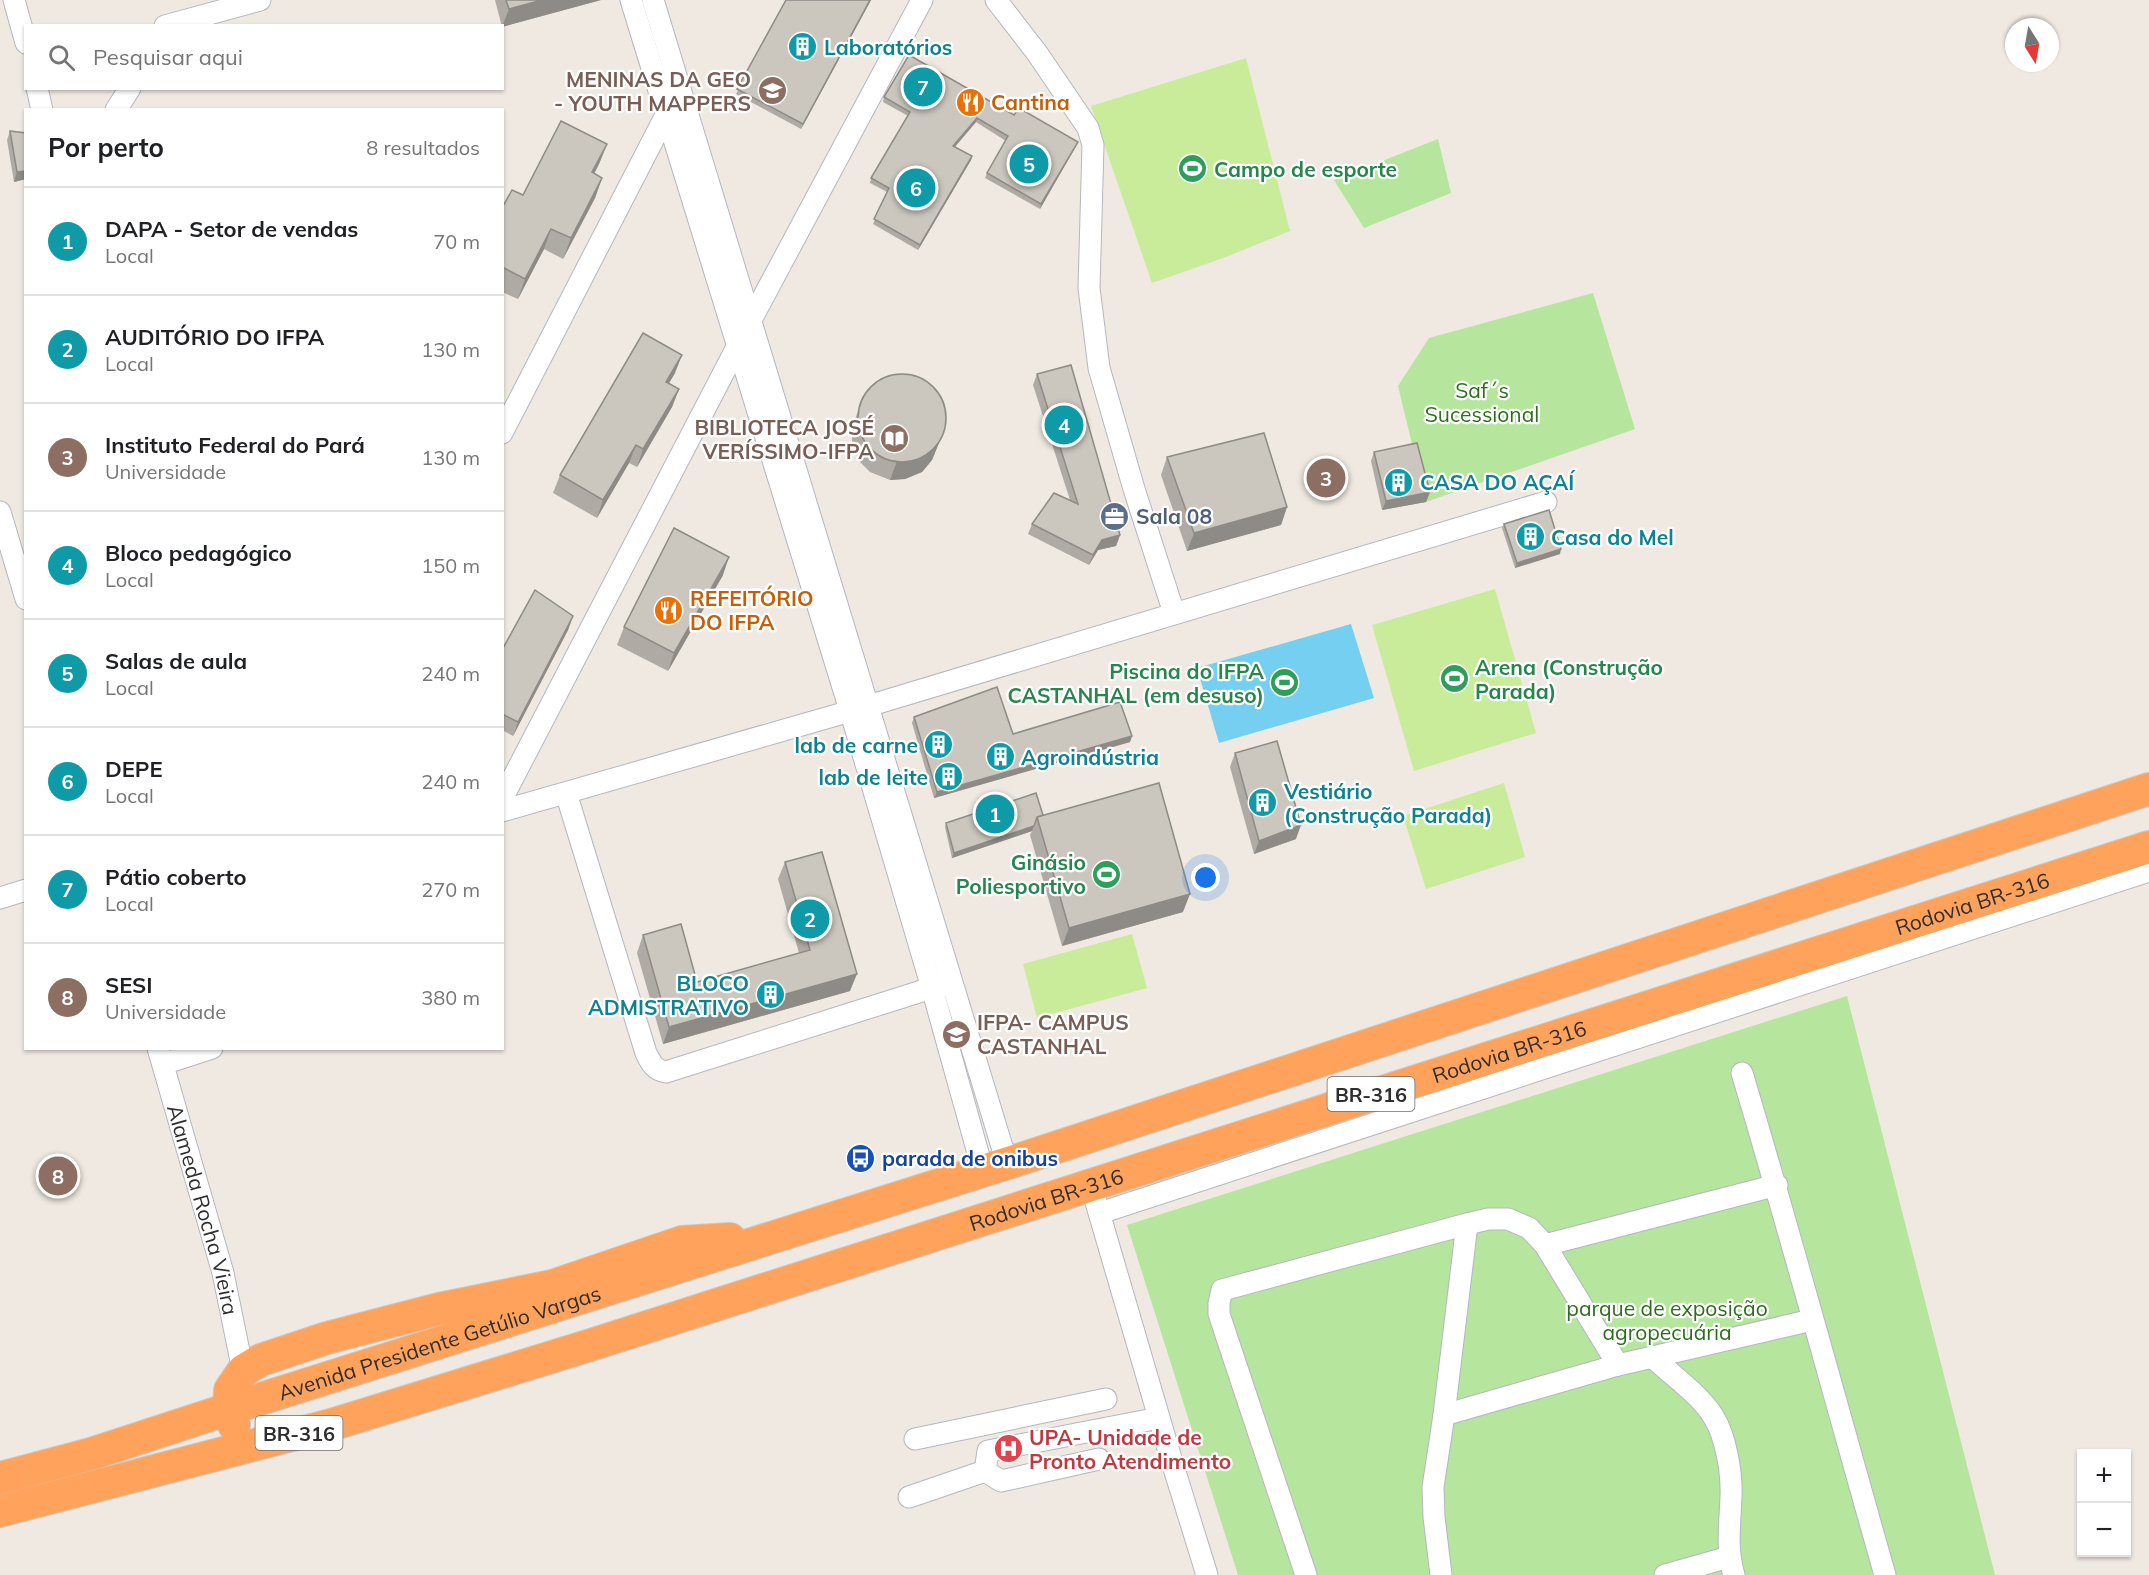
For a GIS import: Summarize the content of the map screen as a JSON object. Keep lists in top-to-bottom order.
{
  "streets": {
    "highway": ["Rodovia BR-316", "BR-316", "Avenida Presidente Getúlio Vargas"],
    "street": ["Alameda Rocha Vieira"]
  },
  "crossings": [
    ["Rodovia BR-316", "BR-316"],
    ["BR-316", "Avenida Presidente Getúlio Vargas"]
  ],
  "parks": ["Saf´s Sucessional", "parque de exposição agropecuária"],
  "places": {
    "building": [
      "Laboratórios",
      "CASA DO AÇAÍ",
      "Casa do Mel",
      "lab de carne",
      "Agroindústria",
      "lab de leite",
      "Vestiário (Construção Parada)",
      "BLOCO ADMISTRATIVO"
    ],
    "school or university": ["MENINAS DA GEO - YOUTH MAPPERS", "IFPA- CAMPUS CASTANHAL"],
    "restaurant": ["Cantina", "REFEITÓRIO DO IFPA"],
    "sports": [
      "Campo de esporte",
      "Arena (Construção Parada)",
      "Piscina do IFPA CASTANHAL (em desuso)",
      "Ginásio Poliesportivo"
    ],
    "library": ["BIBLIOTECA JOSÉ VERÍSSIMO-IFPA"],
    "office": ["Sala 08"],
    "bus stop": ["parada de onibus"],
    "hospital": ["UPA- Unidade de Pronto Atendimento"]
  },
  "north": "bottom",
  "page": {
    "search": "Pesquisar aqui",
    "pins": [
      "7",
      "5",
      "6",
      "4",
      "3",
      "1",
      "2",
      "8"
    ],
    "heading": ["Por perto", "8 resultados"],
    "list": [
      {
        "mark": "1",
        "name": "DAPA - Setor de vendas",
        "note": "Local",
        "value": "70 m"
      },
      {
        "mark": "2",
        "name": "AUDITÓRIO DO IFPA",
        "note": "Local",
        "value": "130 m"
      },
      {
        "mark": "3",
        "name": "Instituto Federal do Pará",
        "note": "Universidade",
        "value": "130 m"
      },
      {
        "mark": "4",
        "name": "Bloco pedagógico",
        "note": "Local",
        "value": "150 m"
      },
      {
        "mark": "5",
        "name": "Salas de aula",
        "note": "Local",
        "value": "240 m"
      },
      {
        "mark": "6",
        "name": "DEPE",
        "note": "Local",
        "value": "240 m"
      },
      {
        "mark": "7",
        "name": "Pátio coberto",
        "note": "Local",
        "value": "270 m"
      },
      {
        "mark": "8",
        "name": "SESI",
        "note": "Universidade",
        "value": "380 m"
      }
    ],
    "map_buttons": ["+", "−"]
  }
}
